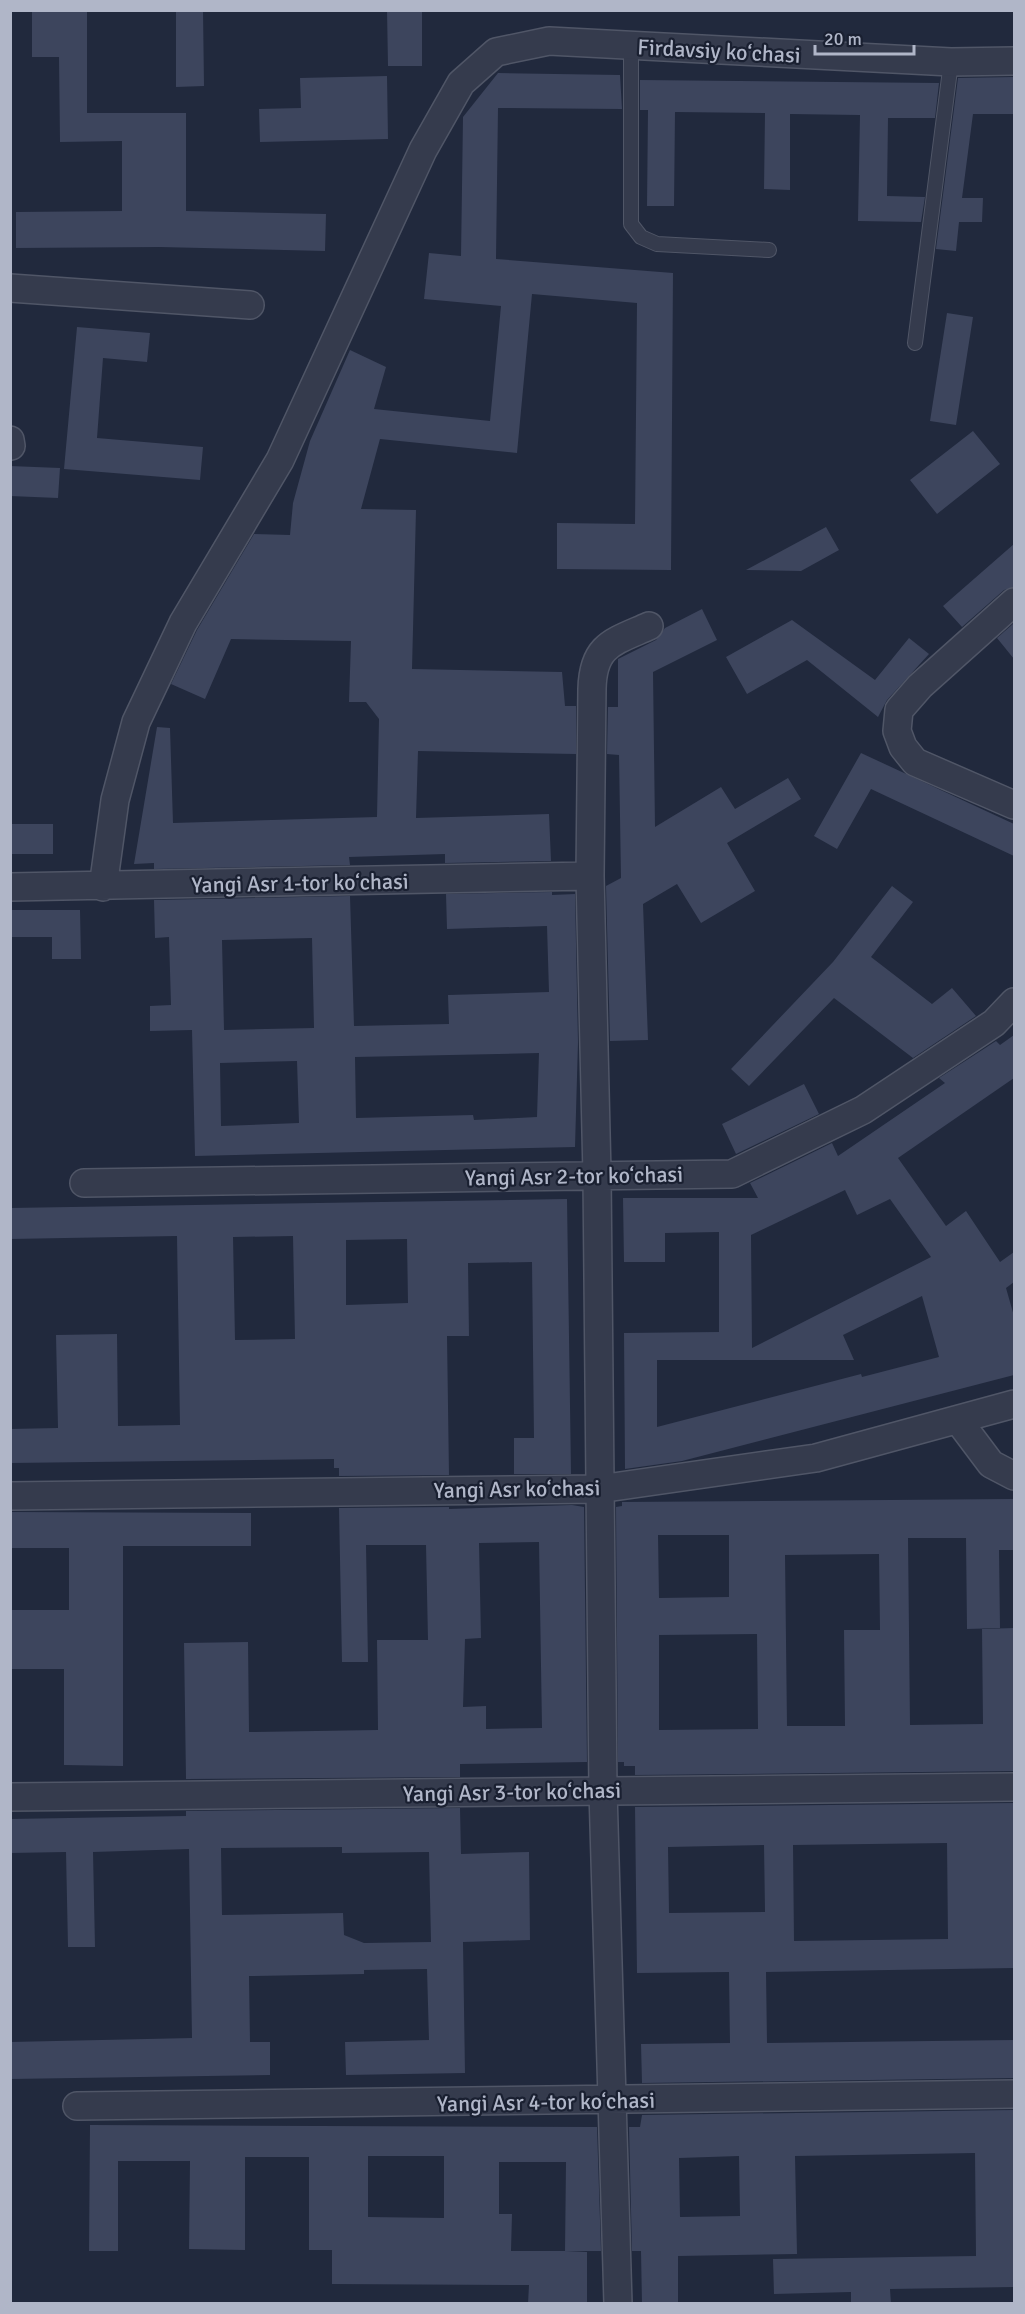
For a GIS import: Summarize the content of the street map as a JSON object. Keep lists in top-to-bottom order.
{
  "streets": {
    "street": [
      "Firdavsiy koʻchasi",
      "Yangi Asr 1-tor koʻchasi",
      "Yangi Asr 2-tor koʻchasi",
      "Yangi Asr koʻchasi",
      "Yangi Asr 3-tor koʻchasi",
      "Yangi Asr 4-tor koʻchasi"
    ]
  },
  "crossings": [
    ["Firdavsiy koʻchasi", "Yangi Asr 1-tor koʻchasi"]
  ],
  "scale_bar": "20 m"
}
